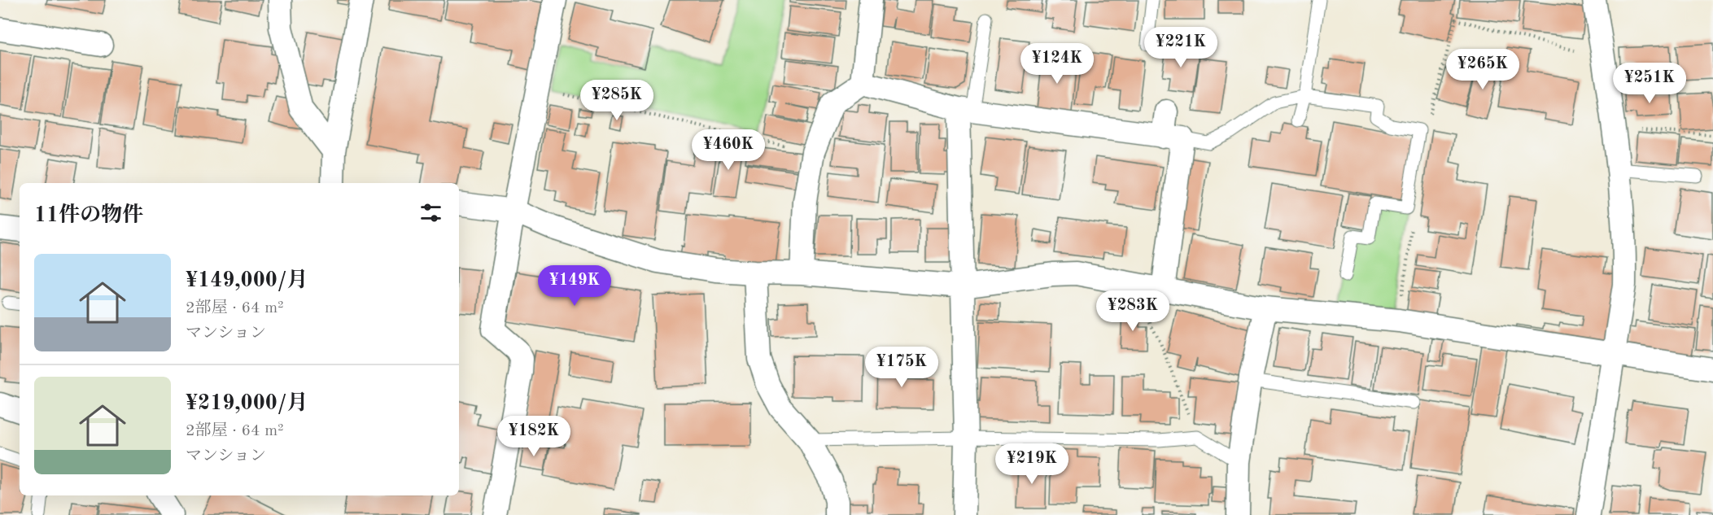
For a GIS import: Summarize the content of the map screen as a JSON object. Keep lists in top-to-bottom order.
{
  "page": {
    "price": [
      "¥221K",
      "¥124K",
      "¥265K",
      "¥251K",
      "¥285K",
      "¥460K",
      "¥149K",
      "¥283K",
      "¥175K",
      "¥182K",
      "¥219K"
    ],
    "heading": "11件の物件",
    "list": [
      {
        "name": "¥149,000/月",
        "note": "2部屋 · 64 m² · マンション"
      },
      {
        "name": "¥219,000/月",
        "note": "2部屋 · 64 m² · マンション"
      }
    ]
  }
}
